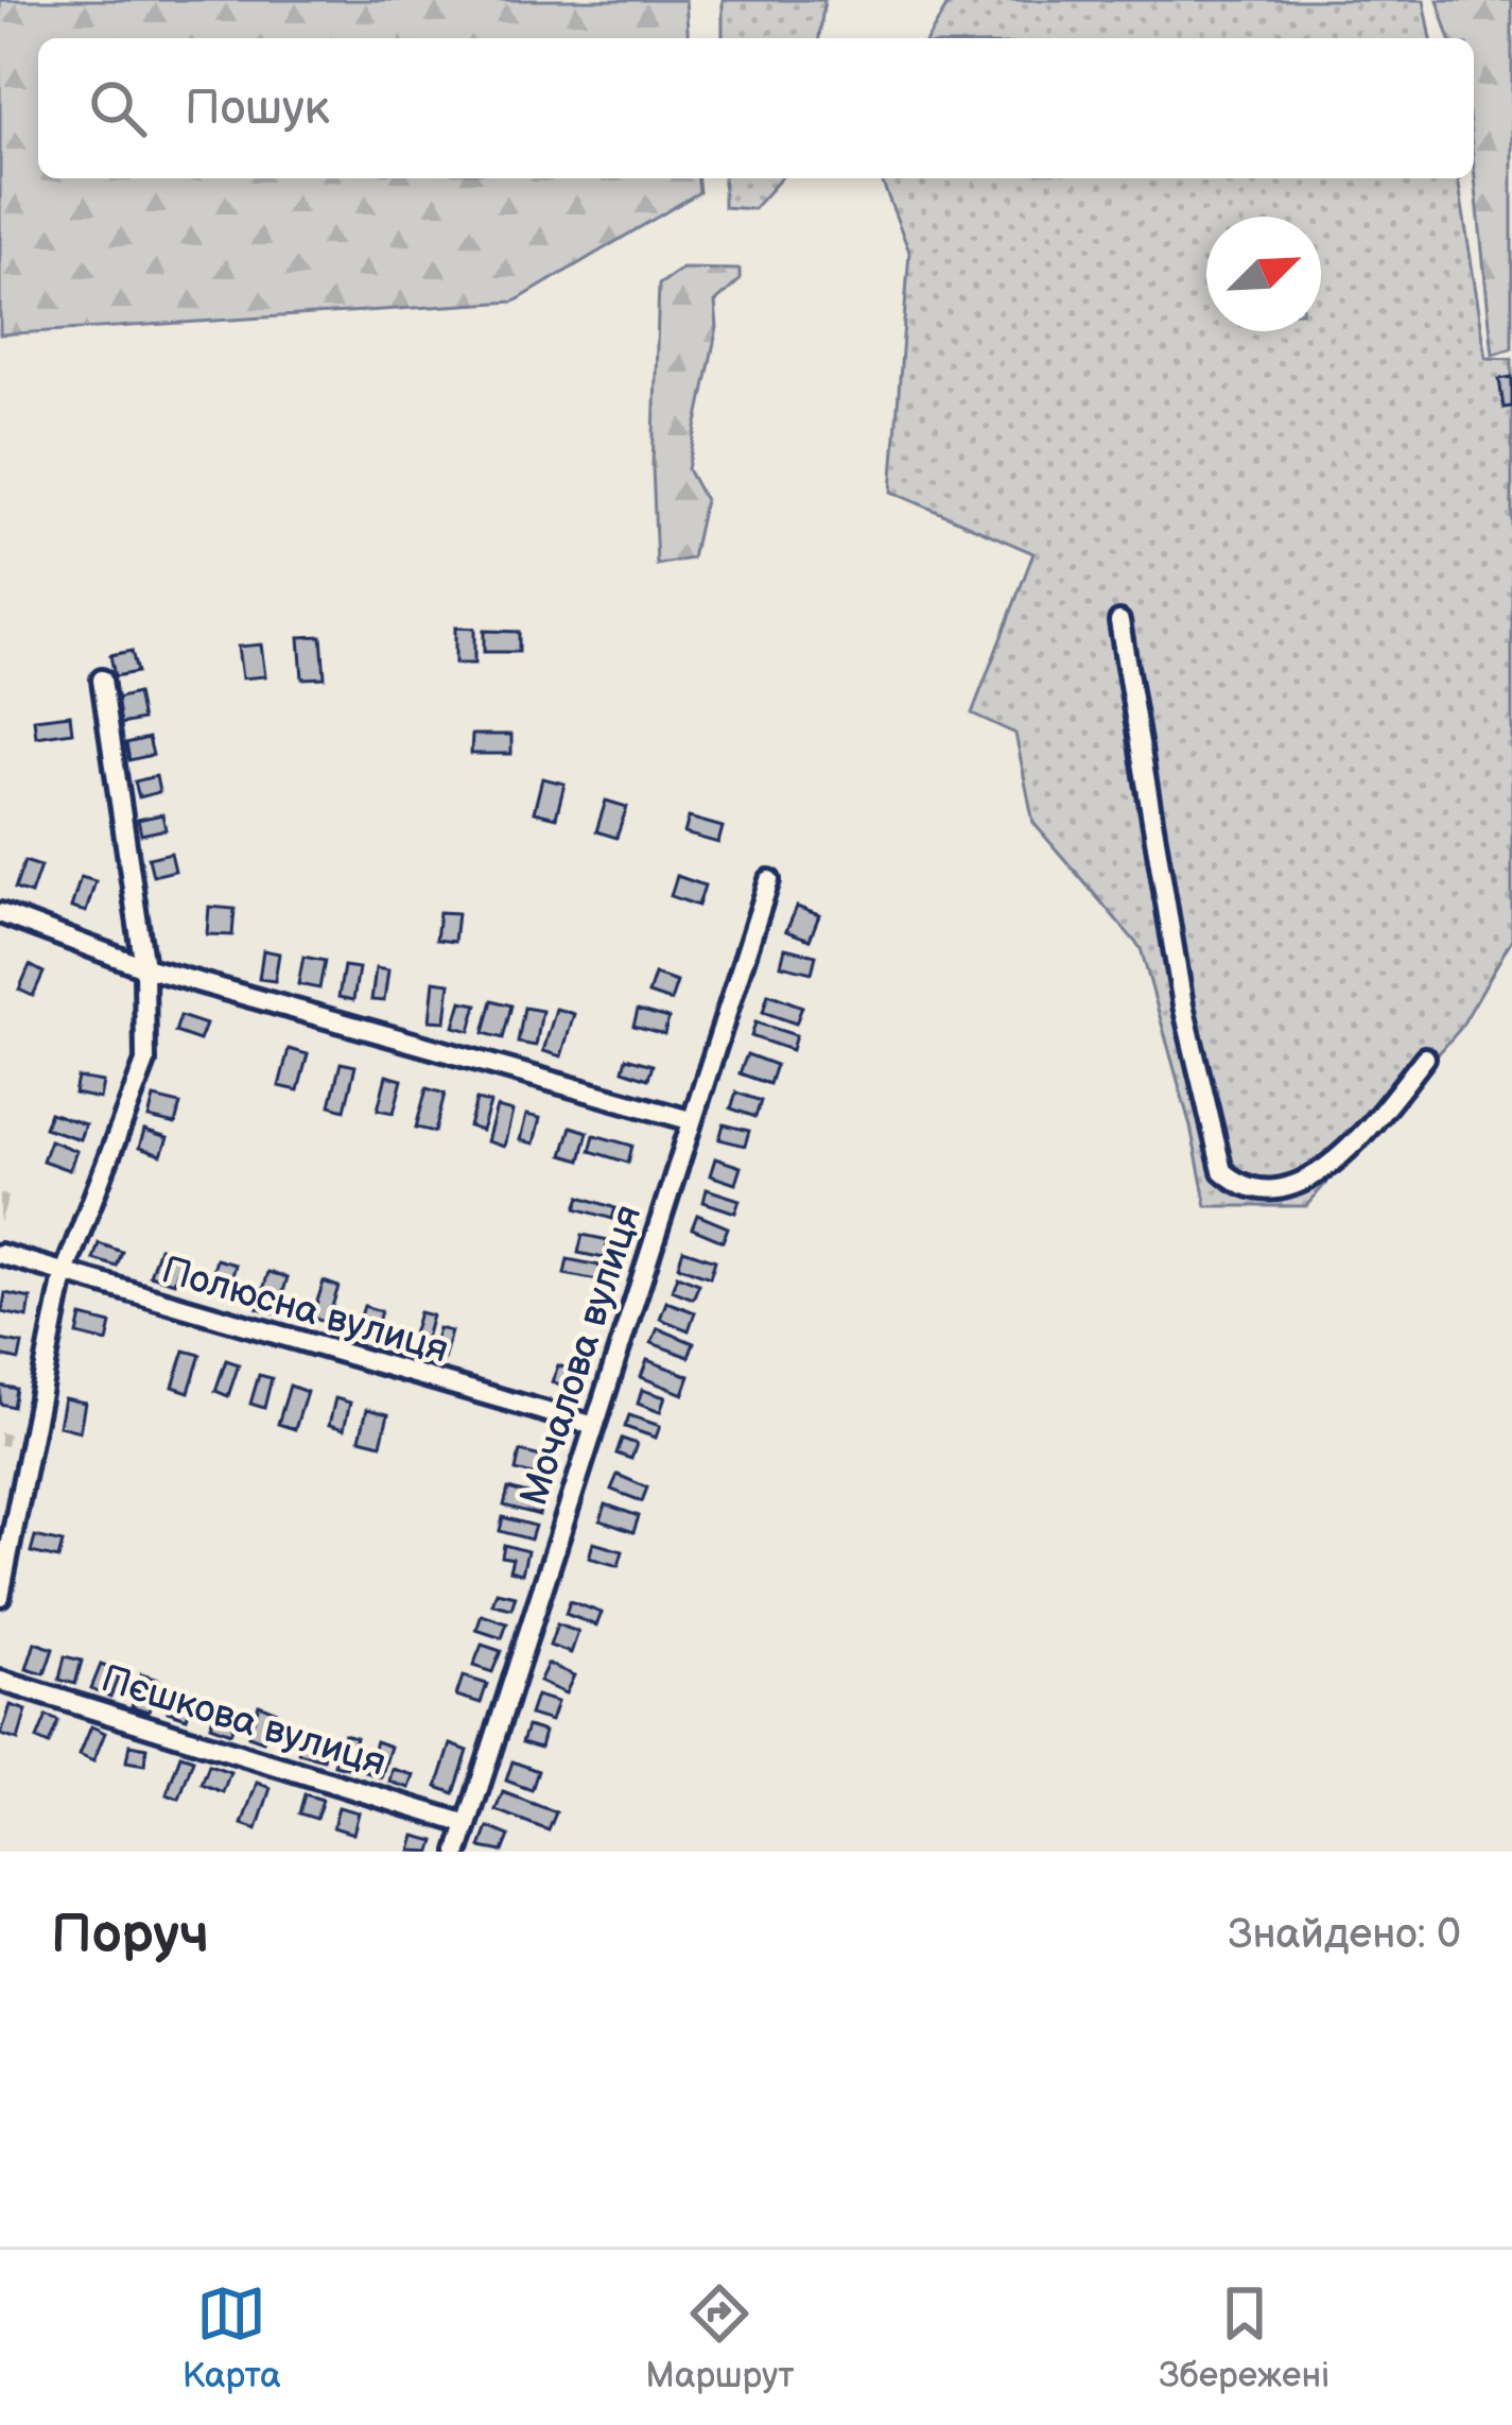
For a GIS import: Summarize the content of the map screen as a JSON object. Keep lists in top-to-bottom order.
{
  "streets": {
    "street": ["Полюсна вулиця", "Мочалова вулиця", "Пєшкова вулиця"]
  },
  "crossings": [
    ["Полюсна вулиця", "Мочалова вулиця"],
    ["Мочалова вулиця", "Пєшкова вулиця"]
  ],
  "north": "top right",
  "page": {
    "search": "Пошук",
    "heading": ["Поруч", "Знайдено: 0"],
    "nav": ["Карта", "Маршрут", "Збережені"]
  }
}
